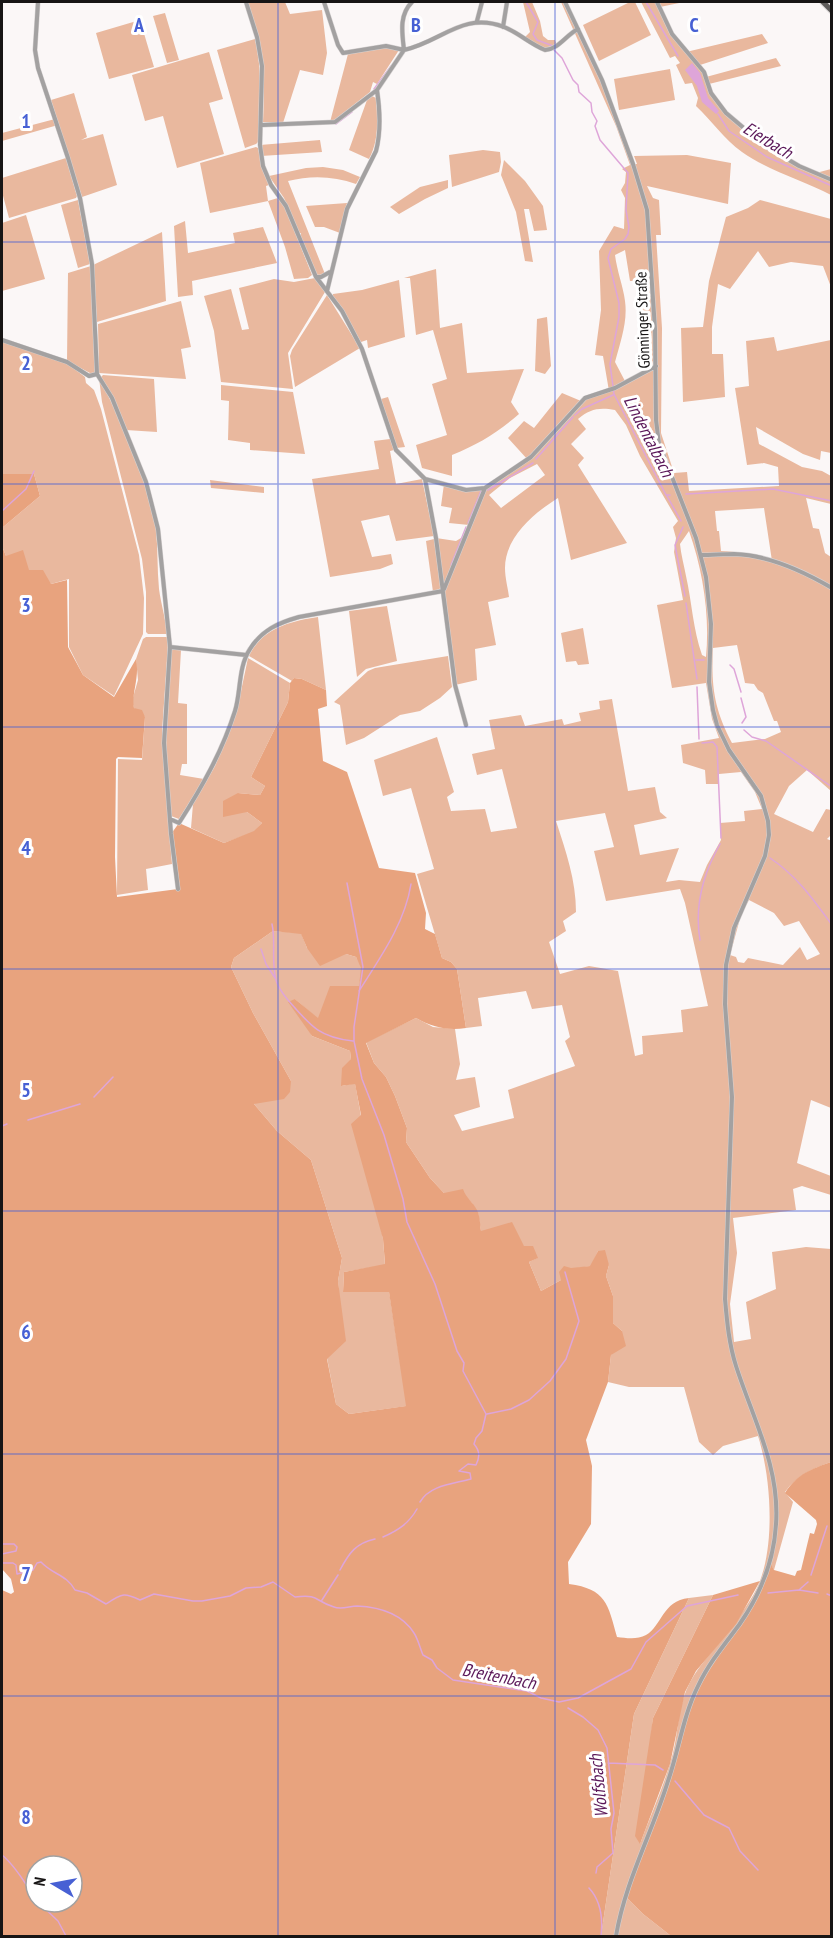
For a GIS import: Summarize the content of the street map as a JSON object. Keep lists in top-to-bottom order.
{
  "streets": {
    "street": ["Gönninger Straße"]
  },
  "water": [
    "Eierbach",
    "Lindentalbach",
    "Breitenbach",
    "Wolfsbach"
  ],
  "north": "left",
  "grid": {
    "columns": ["A", "B", "C"],
    "rows": [
      "1",
      "2",
      "3",
      "4",
      "5",
      "6",
      "7",
      "8"
    ]
  }
}
